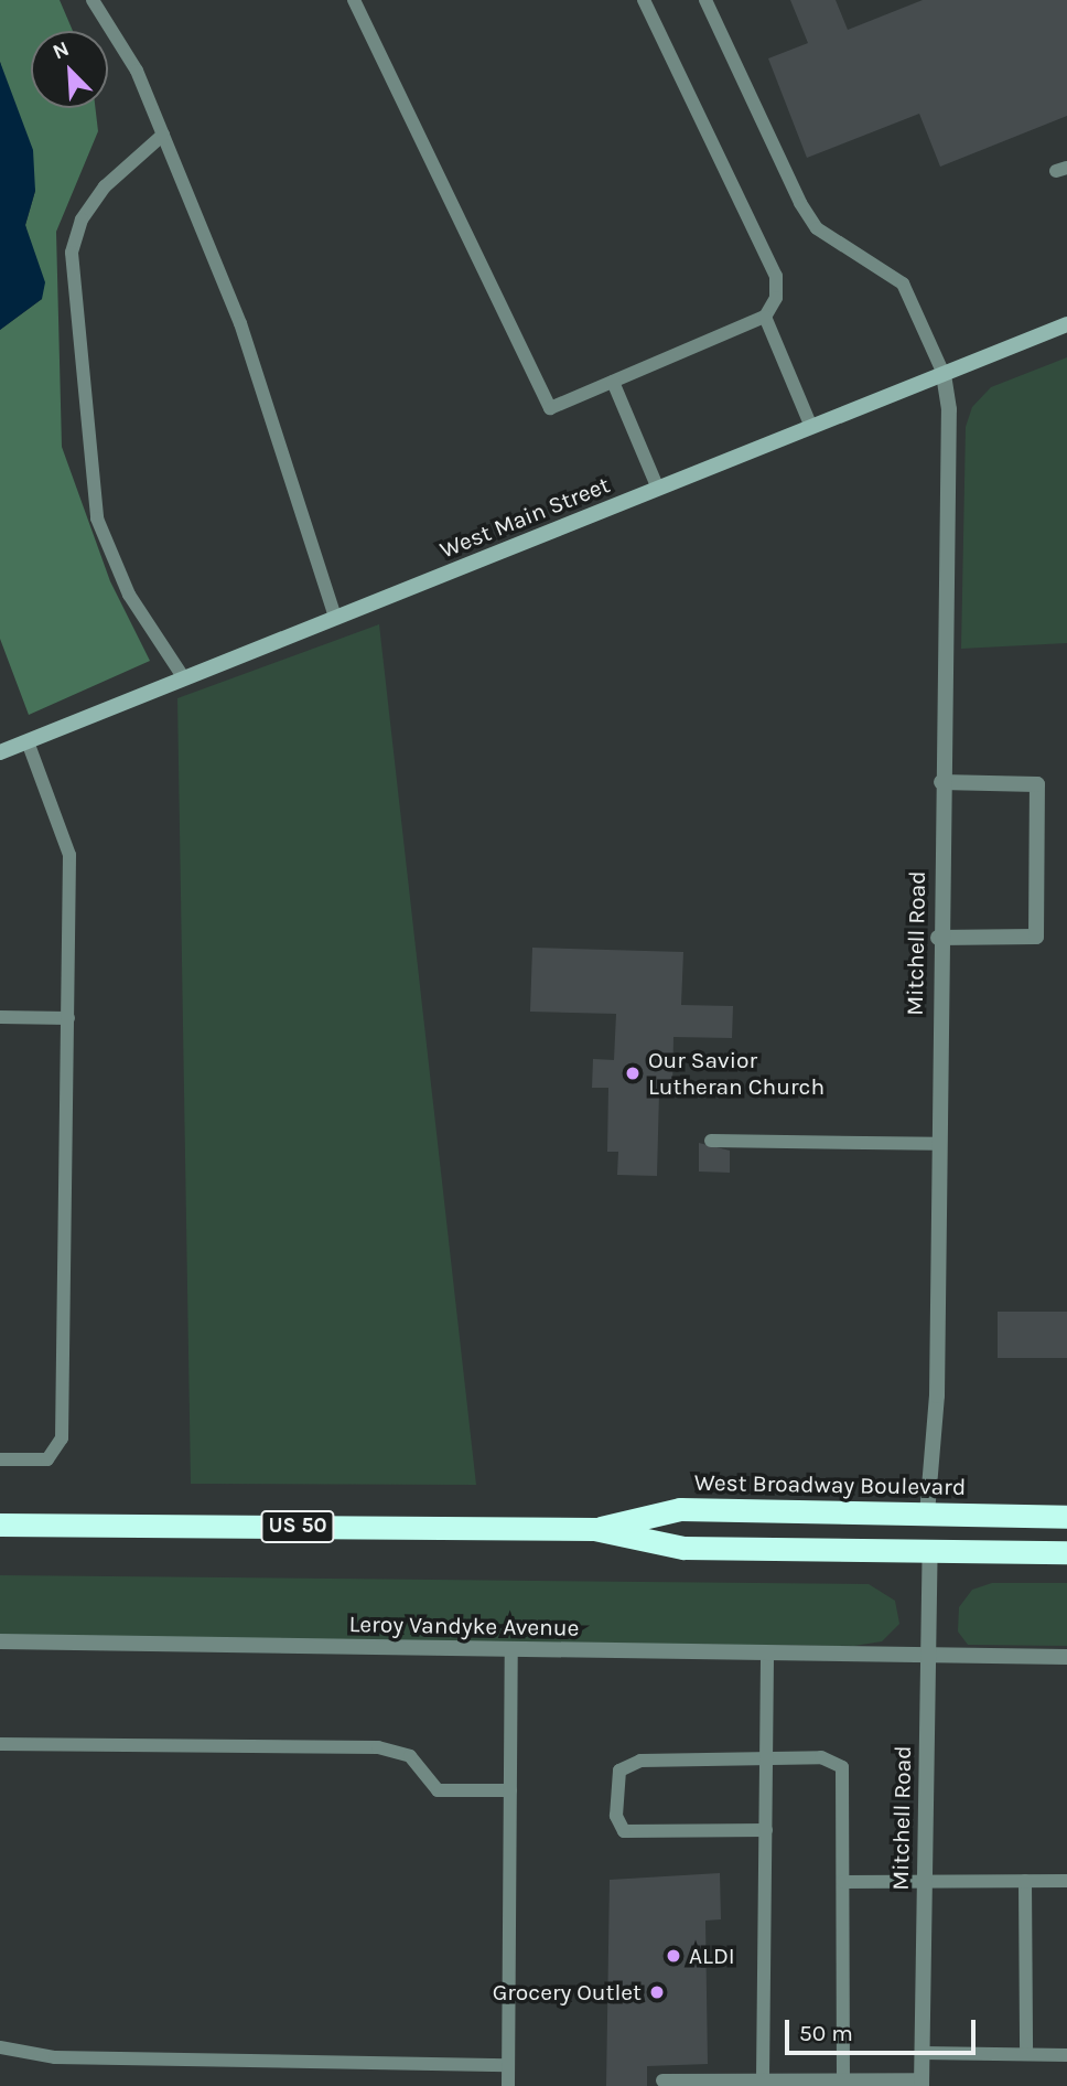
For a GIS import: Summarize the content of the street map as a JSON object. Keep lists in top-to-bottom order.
{
  "streets": {
    "highway": ["West Broadway Boulevard", "US 50"],
    "main road": ["West Main Street"],
    "street": ["Mitchell Road", "Leroy Vandyke Avenue"]
  },
  "crossings": [
    ["West Main Street", "Mitchell Road"],
    ["Mitchell Road", "West Broadway Boulevard"],
    ["Mitchell Road", "Leroy Vandyke Avenue"]
  ],
  "places": ["Our Savior Lutheran Church", "ALDI", "Grocery Outlet"],
  "scale_bar": "50 m",
  "north": "top left"
}
